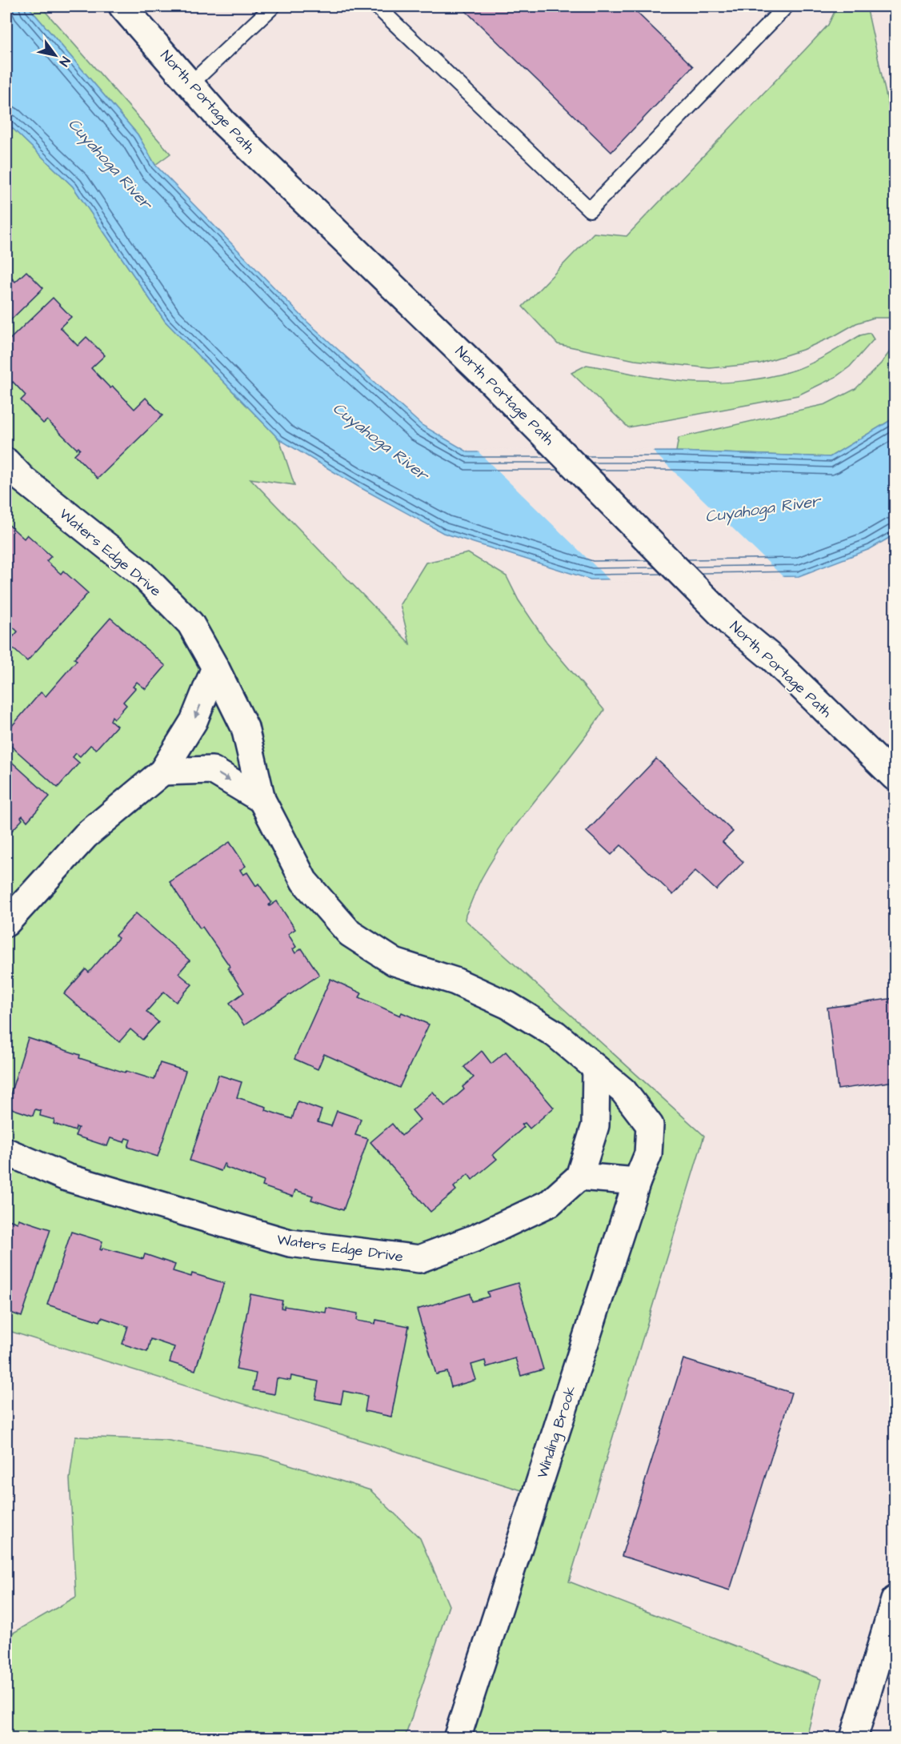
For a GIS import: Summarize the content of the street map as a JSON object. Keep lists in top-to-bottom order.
{
  "streets": {
    "street": ["North Portage Path", "Waters Edge Drive", "Winding Brook"]
  },
  "crossings": [
    ["Waters Edge Drive", "Winding Brook"]
  ],
  "water": ["Cuyahoga River"],
  "north": "bottom right"
}
